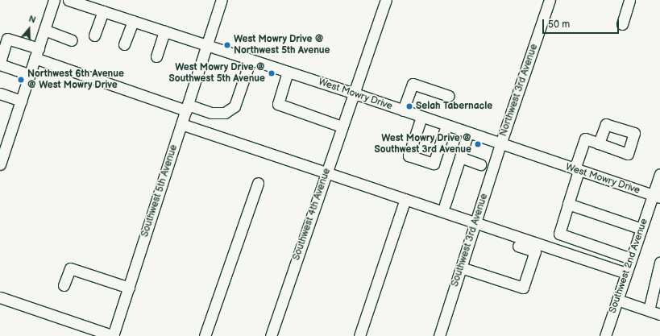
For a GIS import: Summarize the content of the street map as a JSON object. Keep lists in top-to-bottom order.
{
  "streets": {
    "street": [
      "Northwest 3rd Avenue",
      "West Mowry Drive",
      "Southwest 5th Avenue",
      "Southwest 4th Avenue",
      "Southwest 3rd Avenue",
      "Southwest 2nd Avenue"
    ]
  },
  "crossings": [
    ["Northwest 3rd Avenue", "West Mowry Drive"],
    ["Northwest 3rd Avenue", "Southwest 3rd Avenue"],
    ["West Mowry Drive", "Southwest 5th Avenue"],
    ["West Mowry Drive", "Southwest 4th Avenue"],
    ["West Mowry Drive", "Southwest 3rd Avenue"],
    ["West Mowry Drive", "Southwest 2nd Avenue"]
  ],
  "places": [
    "West Mowry Drive @ Northwest 5th Avenue",
    "West Mowry Drive @ Southwest 5th Avenue",
    "Northwest 6th Avenue @ West Mowry Drive",
    "Selah Tabernacle",
    "West Mowry Drive @ Southwest 3rd Avenue"
  ],
  "scale_bar": "50 m",
  "north": "top"
}
